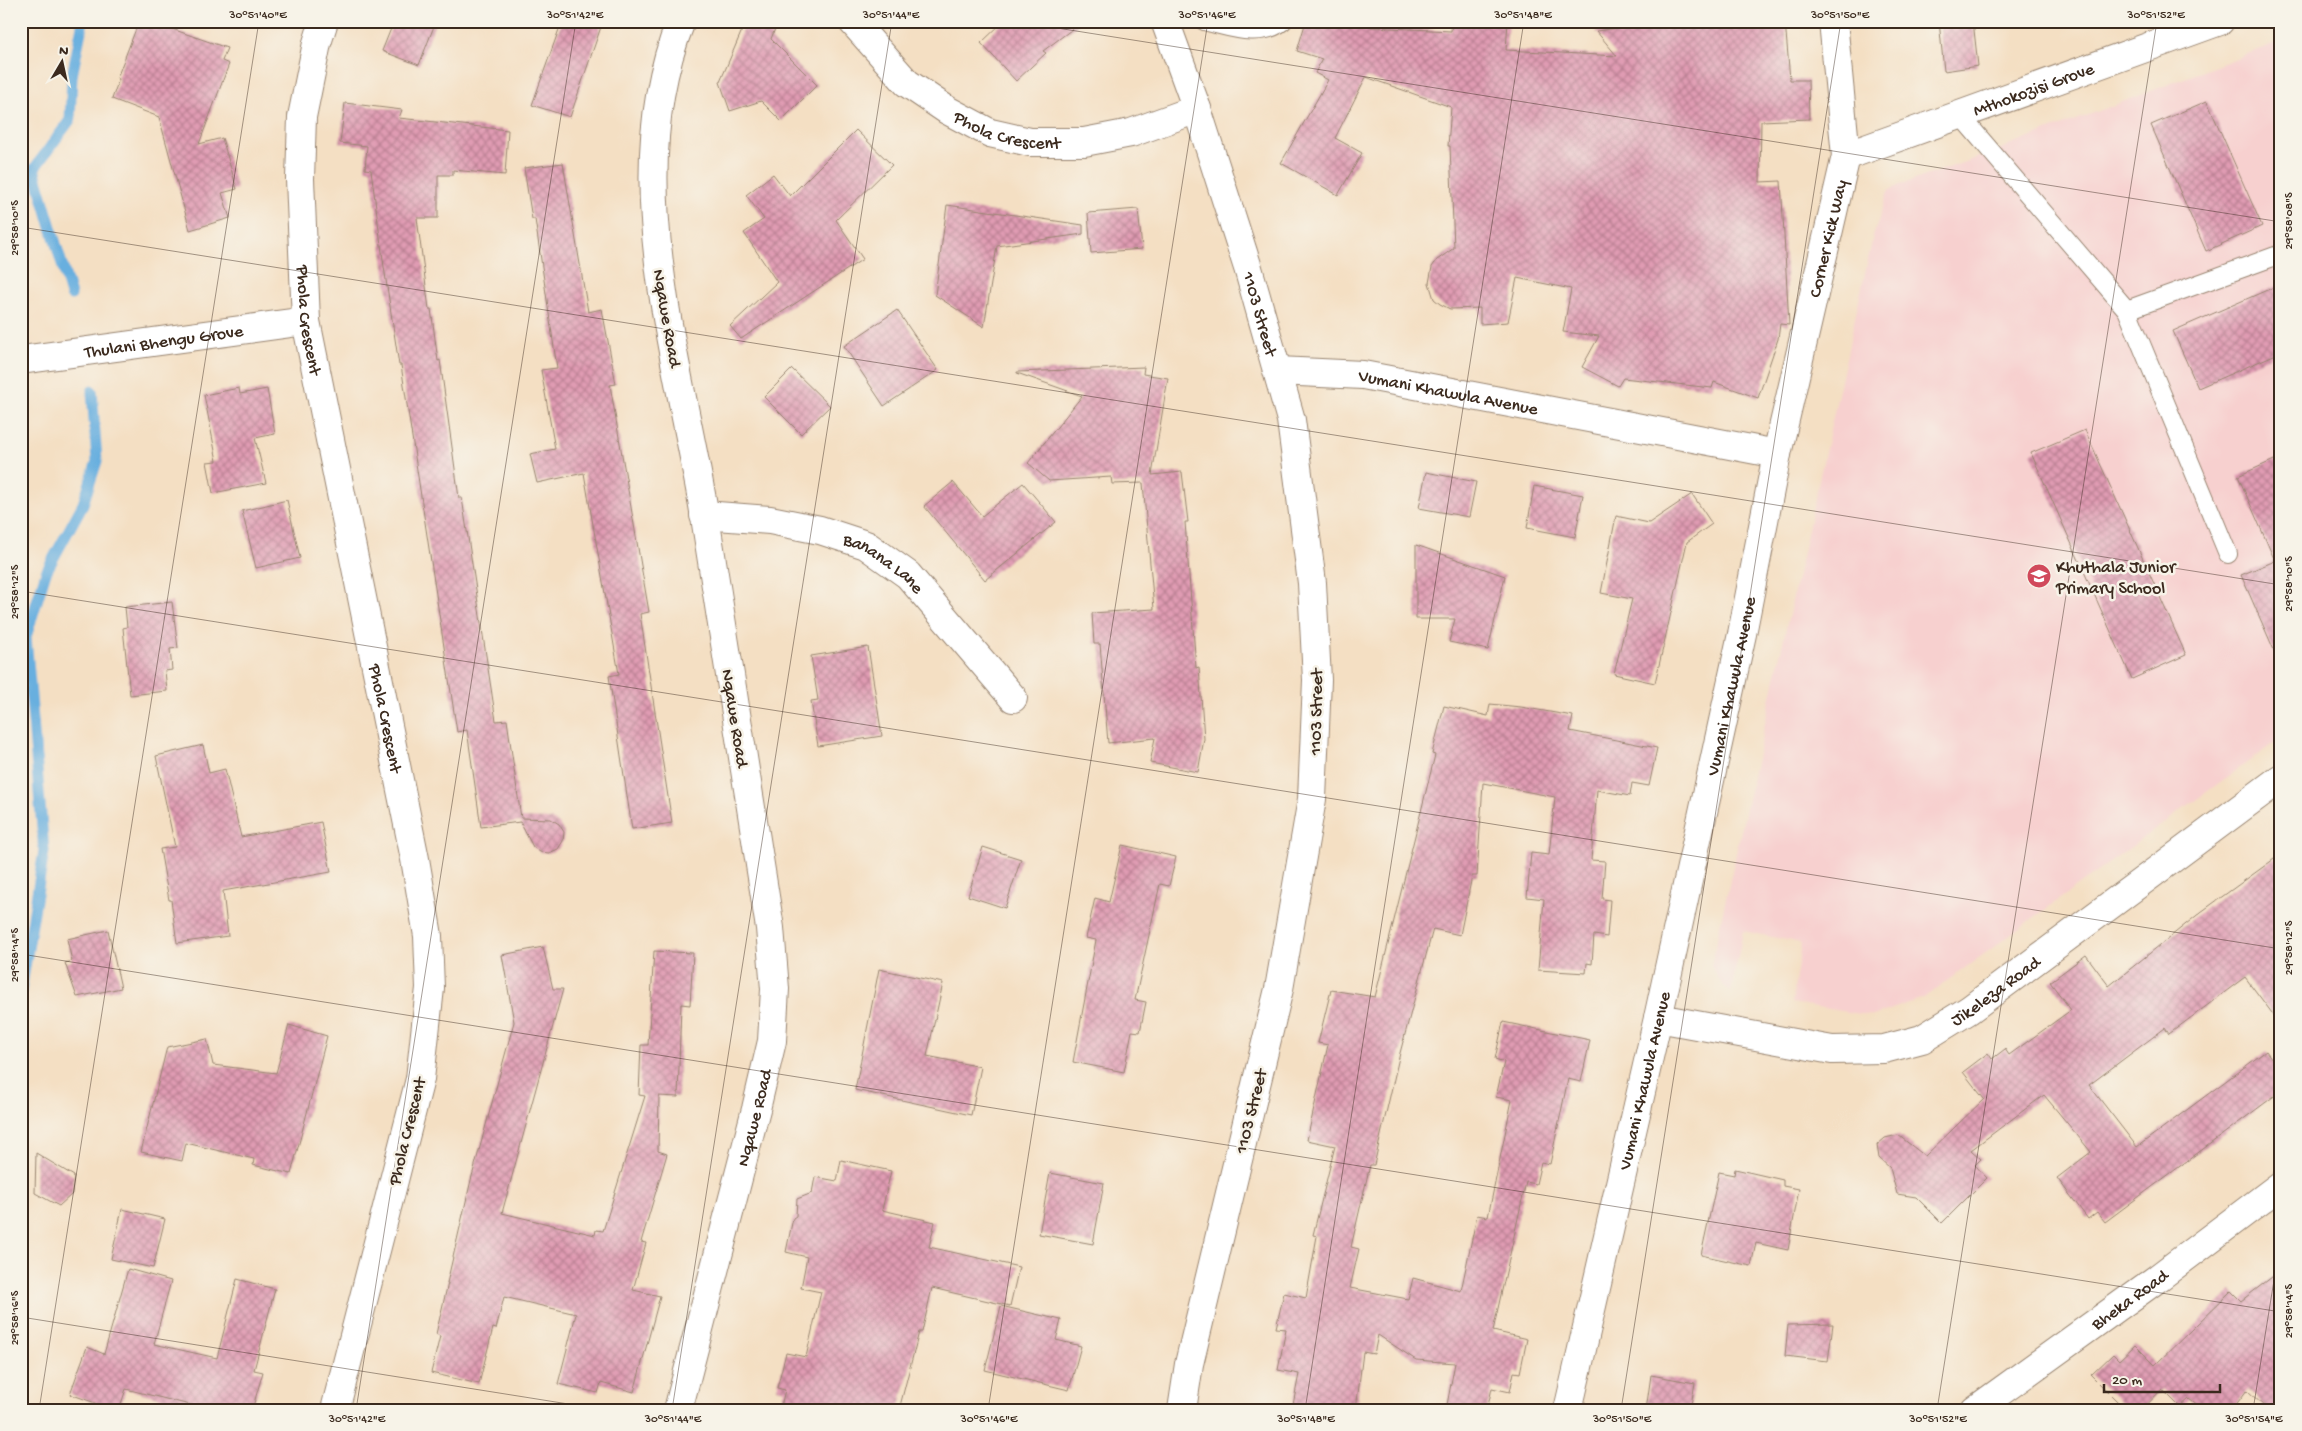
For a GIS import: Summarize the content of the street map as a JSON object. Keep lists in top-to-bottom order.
{
  "streets": {
    "street": [
      "Mthokozisi Grove",
      "Phola Crescent",
      "Corner Kick Way",
      "1103 Street",
      "Nqawe Road",
      "Thulani Bhengu Grove",
      "Vumani Khawula Avenue",
      "Banana Lane",
      "Jikeleza Road",
      "Bheka Road"
    ]
  },
  "crossings": [
    ["Mthokozisi Grove", "Corner Kick Way"],
    ["Phola Crescent", "1103 Street"],
    ["Phola Crescent", "Thulani Bhengu Grove"],
    ["Corner Kick Way", "Vumani Khawula Avenue"],
    ["1103 Street", "Vumani Khawula Avenue"],
    ["Nqawe Road", "Banana Lane"],
    ["Vumani Khawula Avenue", "Jikeleza Road"]
  ],
  "places": {
    "school or university": ["Khuthala Junior Primary School"]
  },
  "scale_bar": "20 m",
  "north": "top",
  "coordinates": [
    "30°51'40\"E",
    "30°51'42\"E",
    "30°51'44\"E",
    "30°51'46\"E",
    "30°51'48\"E",
    "30°51'50\"E",
    "30°51'52\"E",
    "29°58'08\"S",
    "29°58'10\"S",
    "29°58'12\"S",
    "29°58'14\"S",
    "29°58'16\"S",
    "30°51'54\"E"
  ]
}
